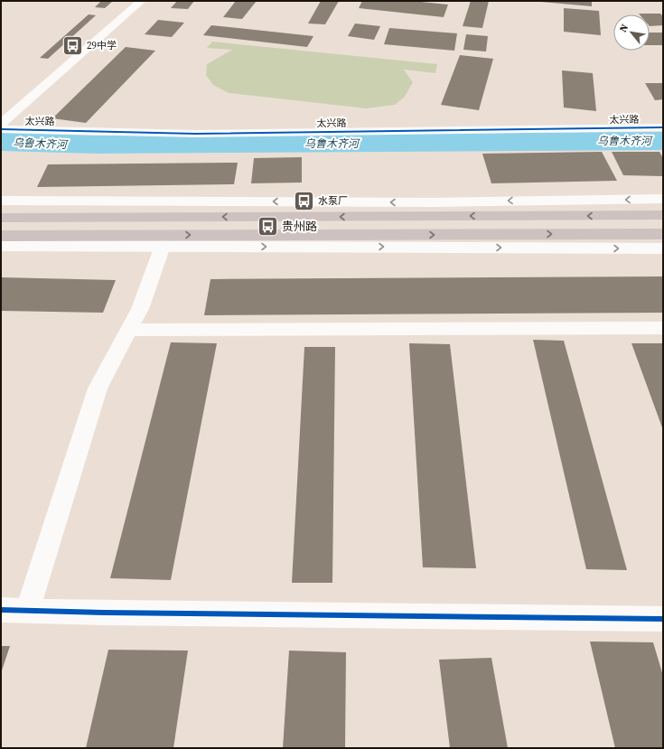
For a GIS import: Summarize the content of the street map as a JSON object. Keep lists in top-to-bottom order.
{
  "streets": {
    "street": ["太兴路"]
  },
  "water": ["乌鲁木齐河"],
  "places": {
    "bus stop": ["29中学", "水泵厂", "贵州路"]
  },
  "north": "top left"
}
